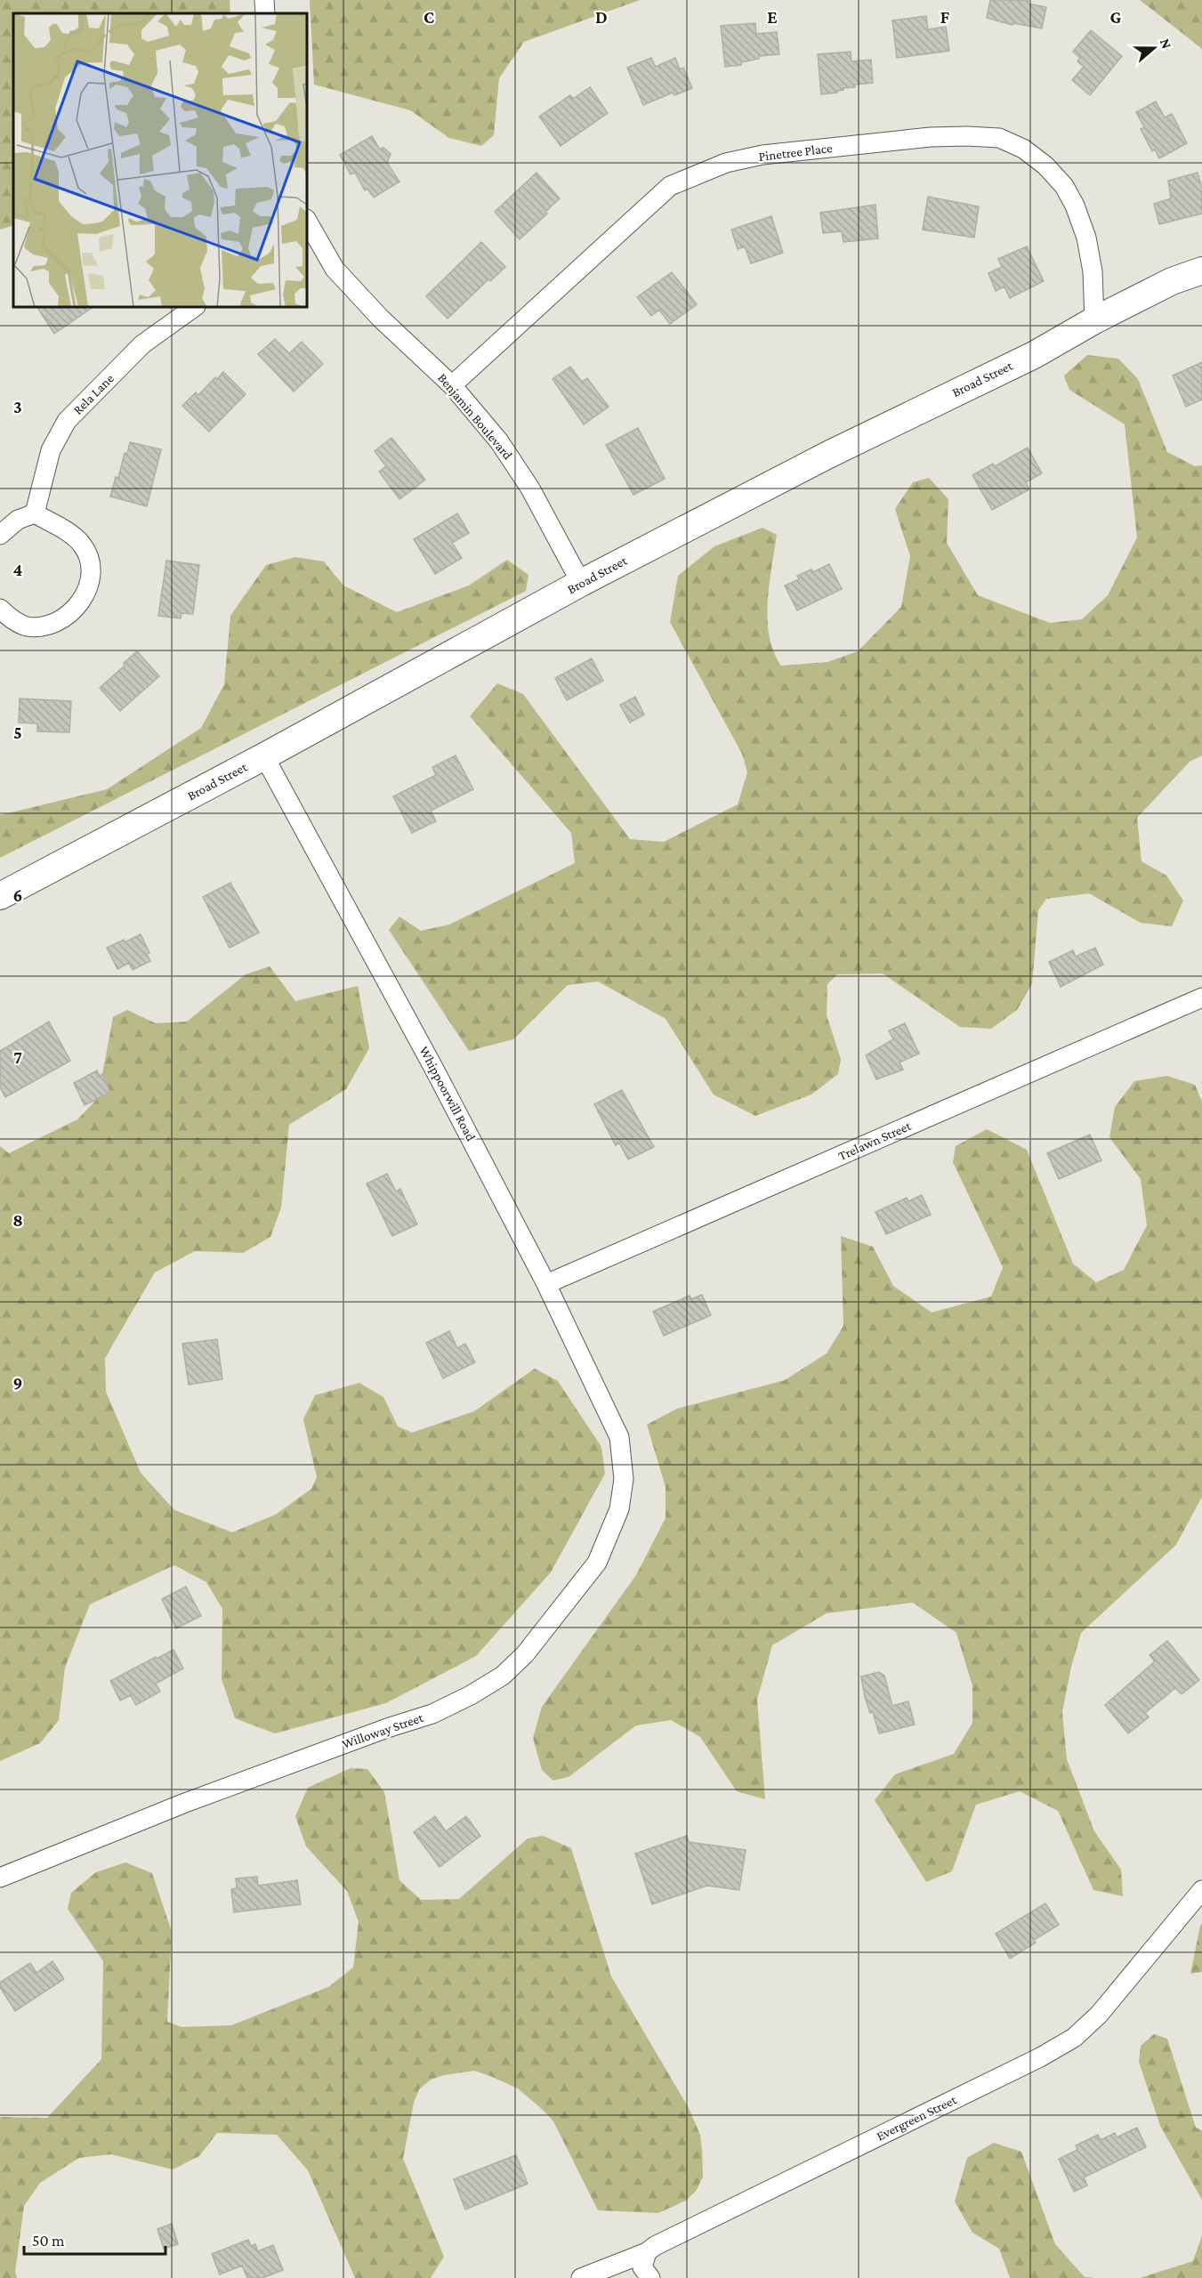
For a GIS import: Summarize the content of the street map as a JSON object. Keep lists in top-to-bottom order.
{
  "streets": {
    "street": [
      "Pinetree Place",
      "Broad Street",
      "Rela Lane",
      "Benjamin Boulevard",
      "Whippoorwill Road",
      "Trelawn Street",
      "Willoway Street",
      "Evergreen Street"
    ]
  },
  "crossings": [
    ["Pinetree Place", "Broad Street"],
    ["Pinetree Place", "Benjamin Boulevard"],
    ["Broad Street", "Benjamin Boulevard"],
    ["Broad Street", "Whippoorwill Road"],
    ["Whippoorwill Road", "Trelawn Street"],
    ["Whippoorwill Road", "Willoway Street"]
  ],
  "scale_bar": "50 m",
  "north": "right",
  "grid": {
    "columns": [
      "C",
      "D",
      "E",
      "F",
      "G"
    ],
    "rows": [
      "3",
      "4",
      "5",
      "6",
      "7",
      "8",
      "9"
    ]
  }
}
